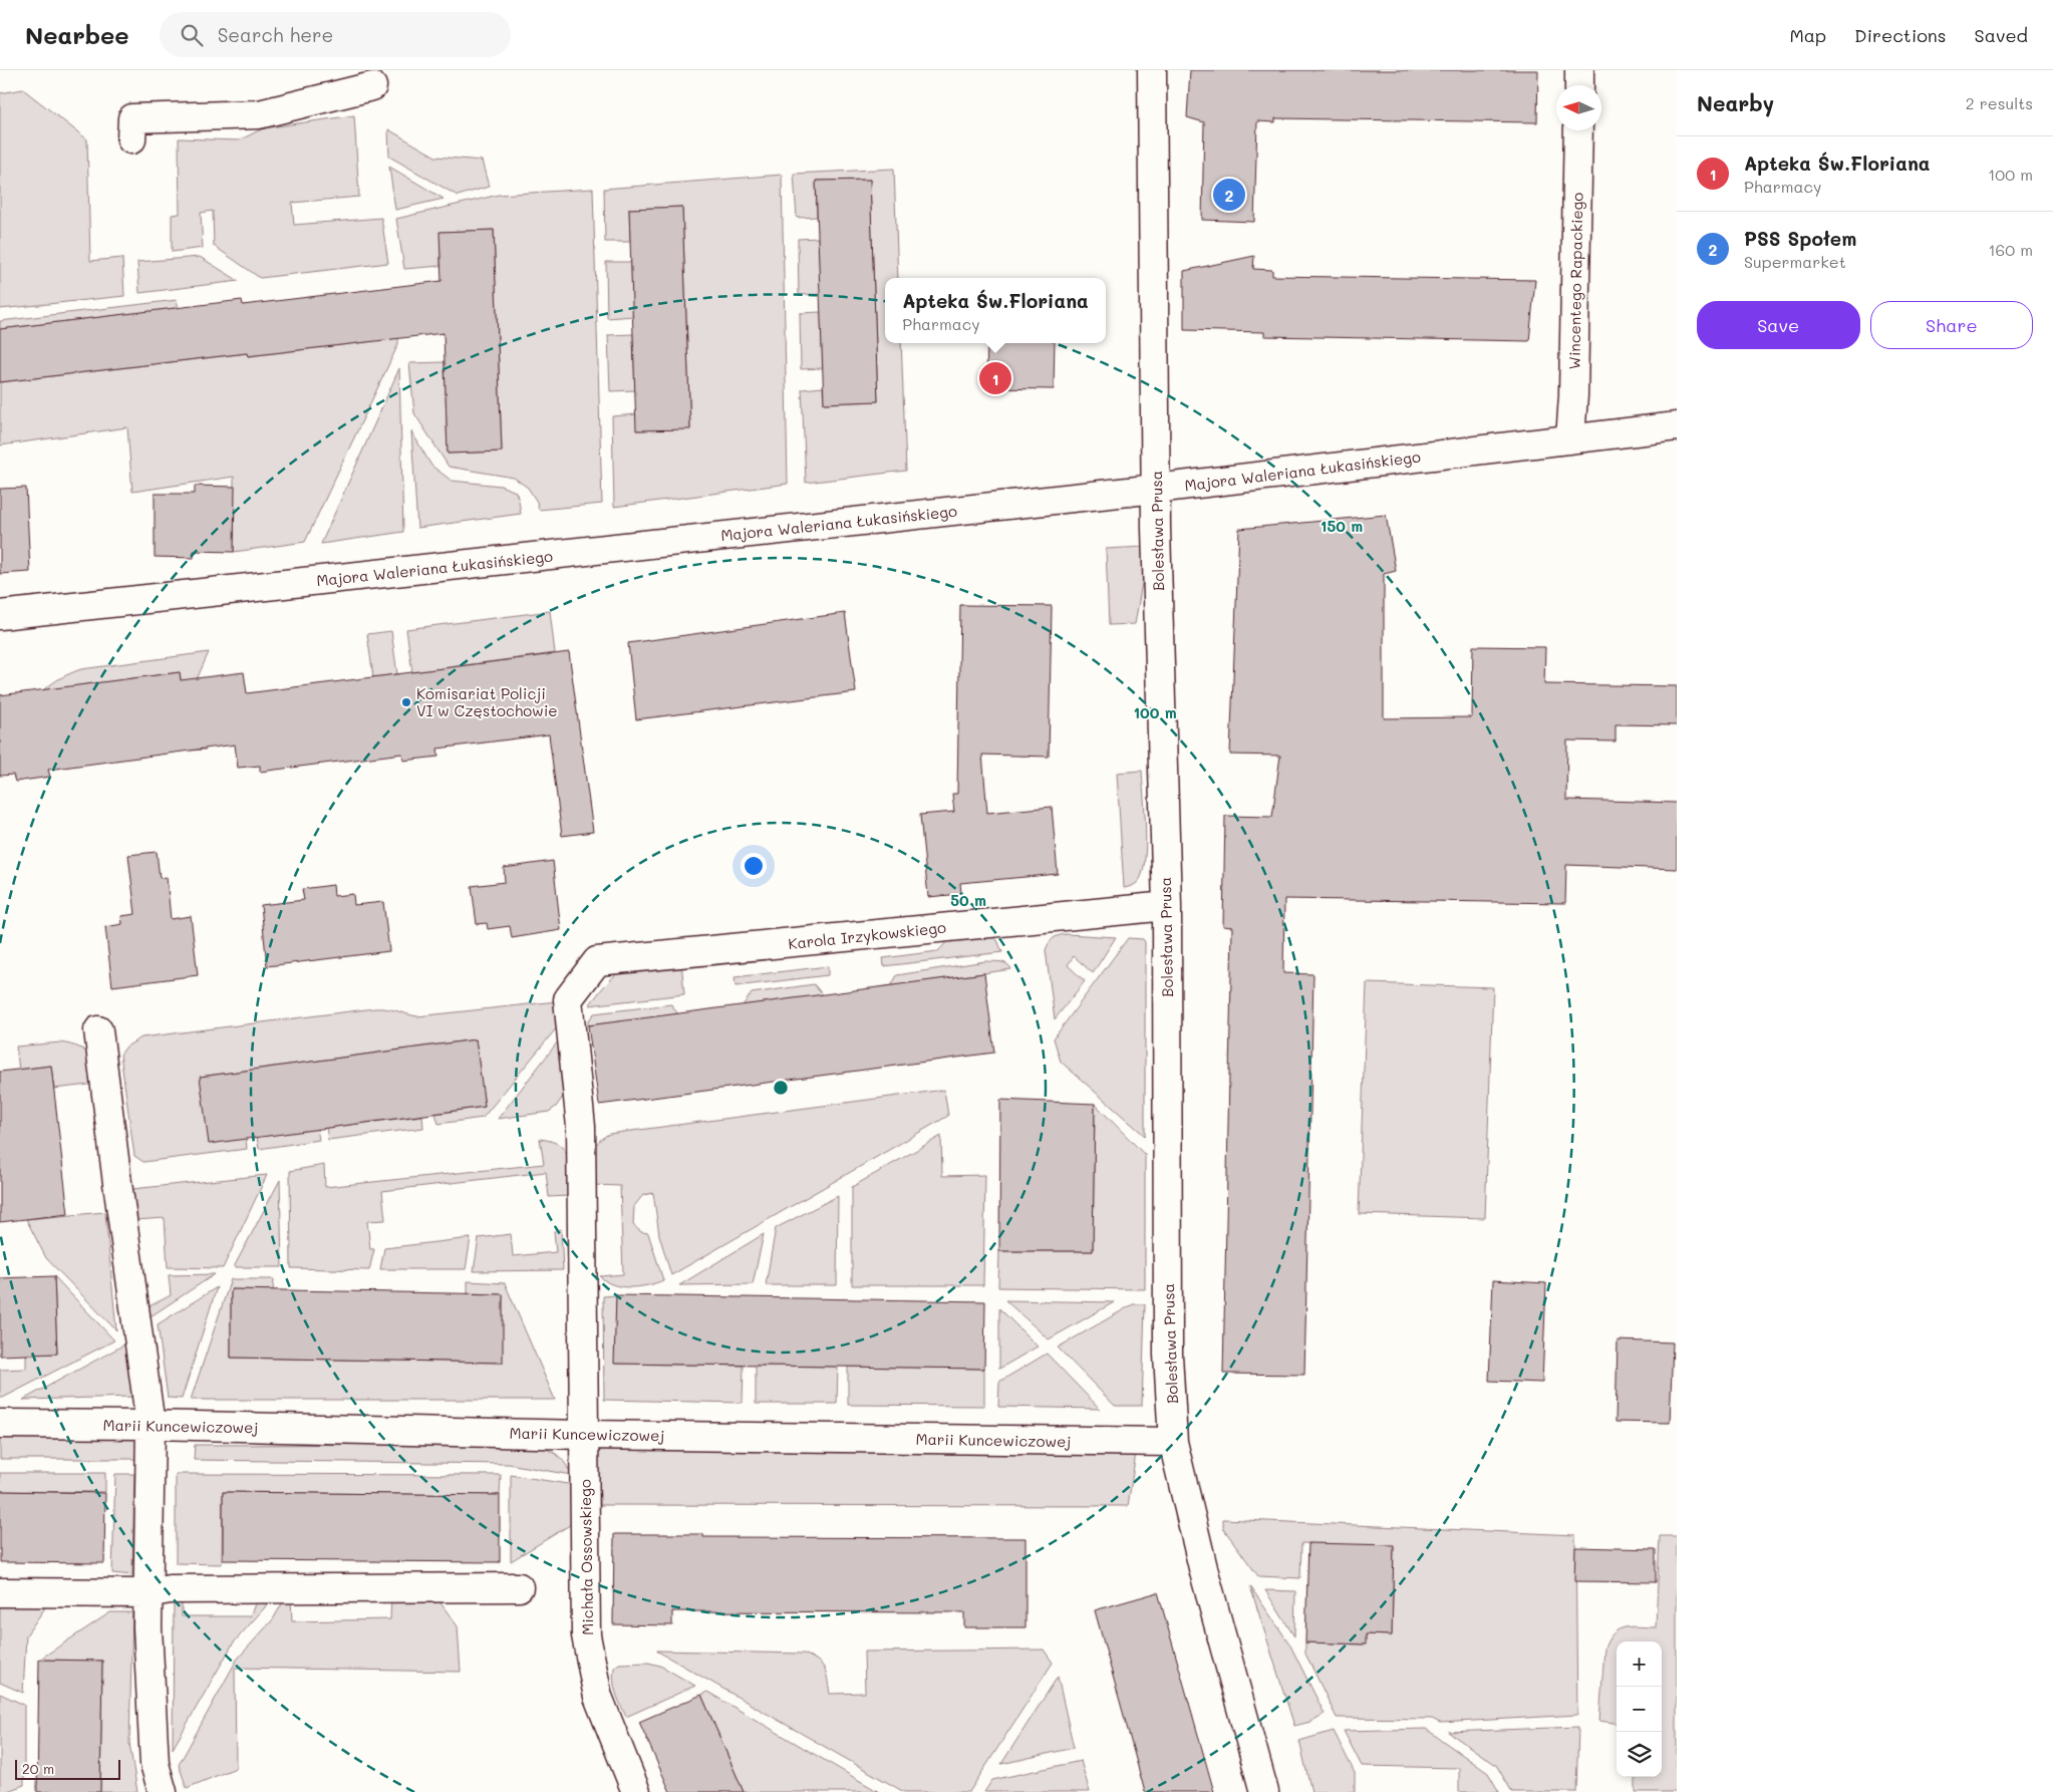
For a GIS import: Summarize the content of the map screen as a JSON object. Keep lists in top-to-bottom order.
{
  "streets": {
    "street": [
      "Wincentego Rapackiego",
      "Majora Waleriana Łukasińskiego",
      "Bolesława Prusa",
      "Karola Irzykowskiego",
      "Marii Kuncewiczowej",
      "Michała Ossowskiego"
    ]
  },
  "crossings": [
    ["Wincentego Rapackiego", "Majora Waleriana Łukasińskiego"],
    ["Majora Waleriana Łukasińskiego", "Bolesława Prusa"],
    ["Bolesława Prusa", "Karola Irzykowskiego"],
    ["Bolesława Prusa", "Marii Kuncewiczowej"],
    ["Karola Irzykowskiego", "Marii Kuncewiczowej"],
    ["Karola Irzykowskiego", "Michała Ossowskiego"],
    ["Marii Kuncewiczowej", "Michała Ossowskiego"]
  ],
  "places": ["Komisariat Policji VI w Częstochowie"],
  "scale_bar": "20 m",
  "north": "left",
  "page": {
    "header": "Nearbee",
    "search": "Search here",
    "nav": ["Map", "Directions", "Saved"],
    "heading": ["Nearby", "2 results"],
    "list": [
      {
        "mark": "1",
        "name": "Apteka Św.Floriana",
        "note": "Pharmacy",
        "value": "100 m"
      },
      {
        "mark": "2",
        "name": "PSS Społem",
        "note": "Supermarket",
        "value": "160 m"
      }
    ],
    "pins": ["2", "1"],
    "popup": ["Apteka Św.Floriana", "Pharmacy"],
    "buttons": ["Save", "Share"],
    "map_buttons": ["+", "−"],
    "scale": "20 m"
  },
  "rings": ["150 m", "100 m", "50 m"]
}
